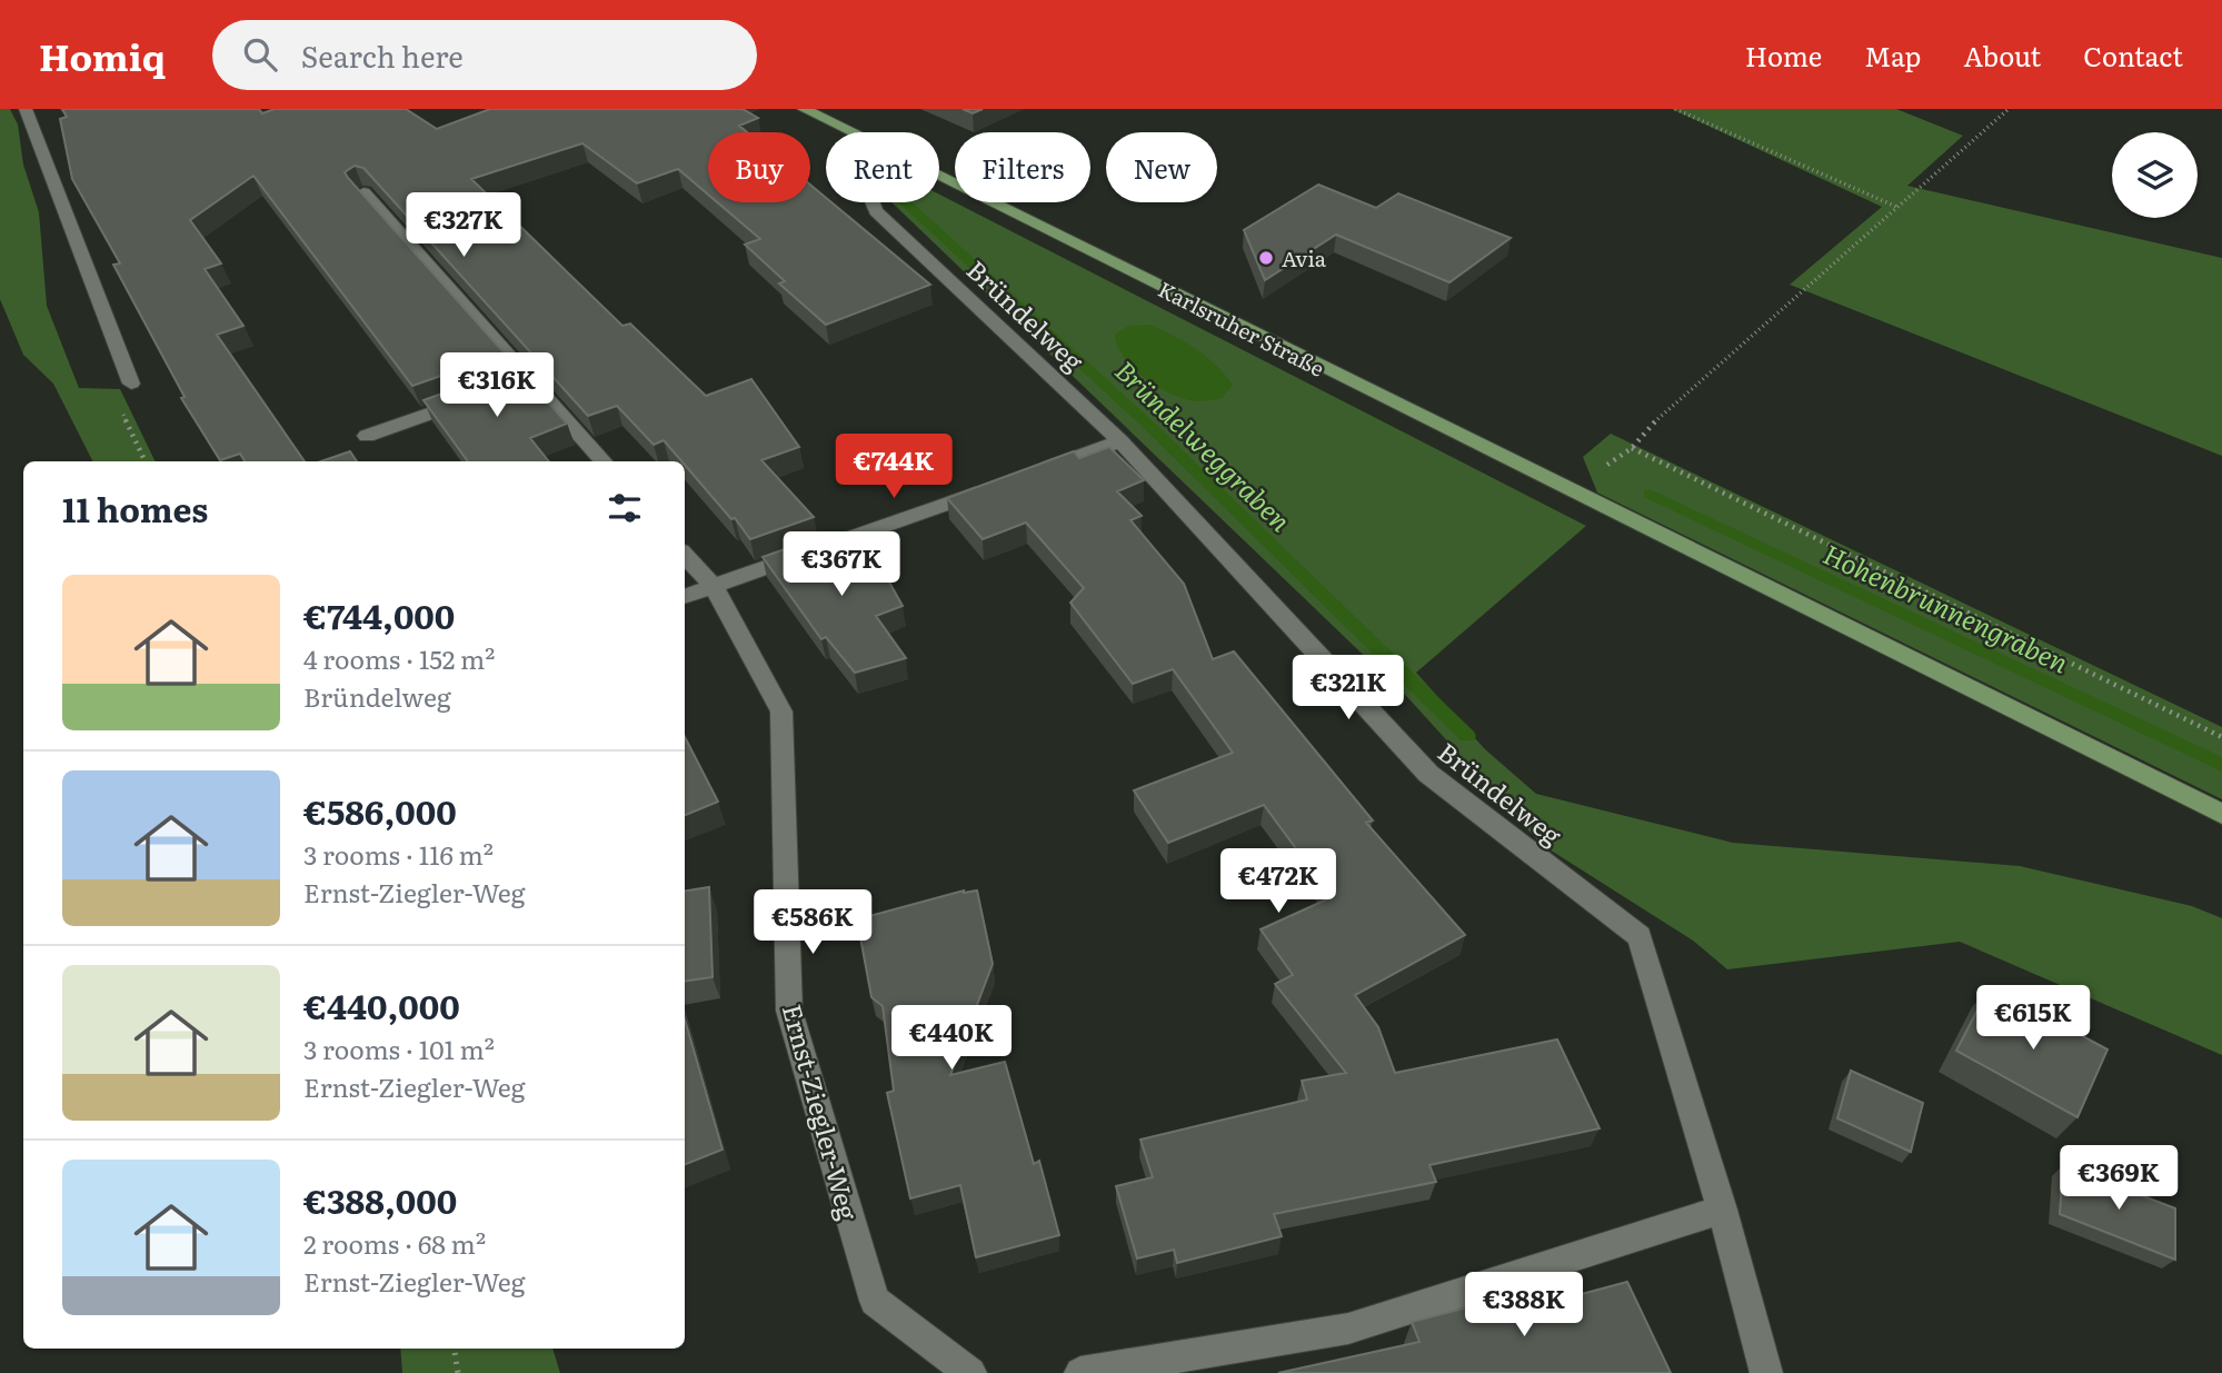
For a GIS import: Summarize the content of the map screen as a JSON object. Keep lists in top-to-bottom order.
{
  "streets": {
    "main road": ["Karlsruher Straße"],
    "street": ["Bründelweg", "Ernst-Ziegler-Weg"]
  },
  "water": ["Bründelweggraben", "Hohenbrunnengraben"],
  "places": ["Avia"],
  "page": {
    "header": "Homiq",
    "search": "Search here",
    "nav": [
      "Home",
      "Map",
      "About",
      "Contact"
    ],
    "chip": [
      "Buy",
      "Rent",
      "Filters",
      "New"
    ],
    "price": [
      "€327K",
      "€316K",
      "€744K",
      "€367K",
      "€321K",
      "€472K",
      "€586K",
      "€615K",
      "€440K",
      "€369K",
      "€388K"
    ],
    "heading": "11 homes",
    "list": [
      {
        "name": "€744,000",
        "note": "4 rooms · 152 m² · Bründelweg"
      },
      {
        "name": "€586,000",
        "note": "3 rooms · 116 m² · Ernst-Ziegler-Weg"
      },
      {
        "name": "€440,000",
        "note": "3 rooms · 101 m² · Ernst-Ziegler-Weg"
      },
      {
        "name": "€388,000",
        "note": "2 rooms · 68 m² · Ernst-Ziegler-Weg"
      }
    ]
  }
}
